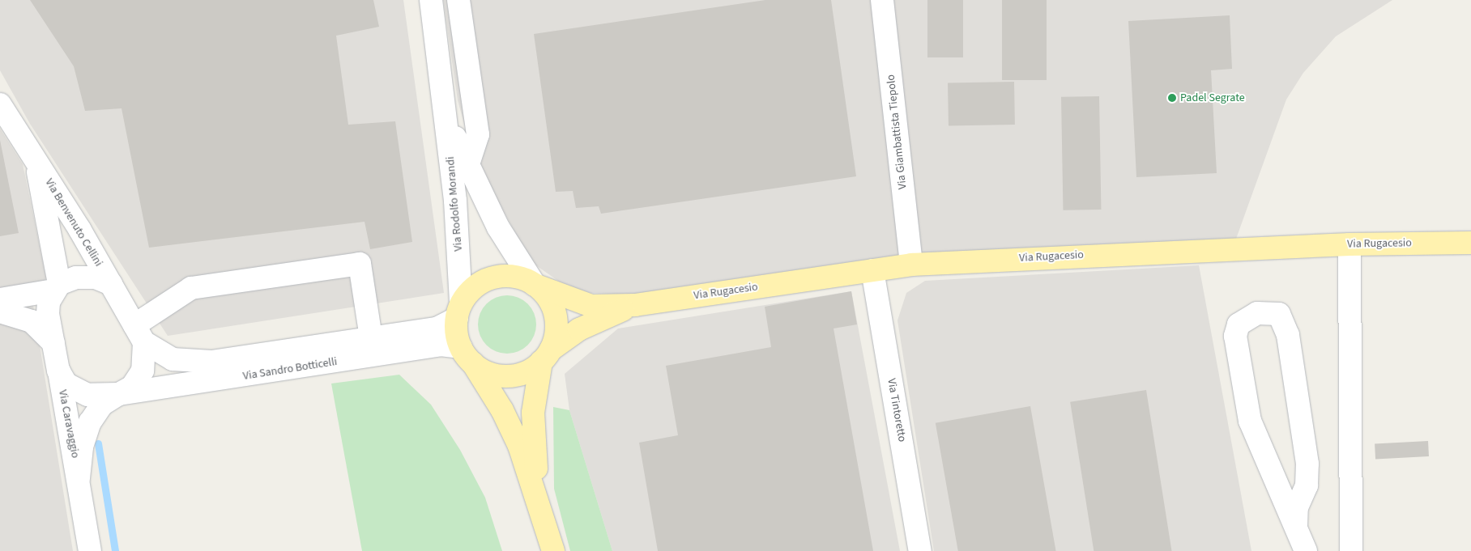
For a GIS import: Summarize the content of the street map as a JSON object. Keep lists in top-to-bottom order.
{
  "streets": {
    "main road": ["Via Rugacesio"],
    "street": [
      "Via Giambattista Tiepolo",
      "Via Rodolfo Morandi",
      "Via Benvenuto Cellini",
      "Via Sandro Botticelli",
      "Via Tintoretto",
      "Via Caravaggio"
    ]
  },
  "crossings": [
    ["Via Giambattista Tiepolo", "Via Rugacesio"],
    ["Via Rodolfo Morandi", "Via Rugacesio"],
    ["Via Rodolfo Morandi", "Via Sandro Botticelli"],
    ["Via Benvenuto Cellini", "Via Sandro Botticelli"],
    ["Via Benvenuto Cellini", "Via Caravaggio"],
    ["Via Rugacesio", "Via Sandro Botticelli"],
    ["Via Rugacesio", "Via Tintoretto"],
    ["Via Sandro Botticelli", "Via Caravaggio"]
  ],
  "places": ["Padel Segrate"]
}
